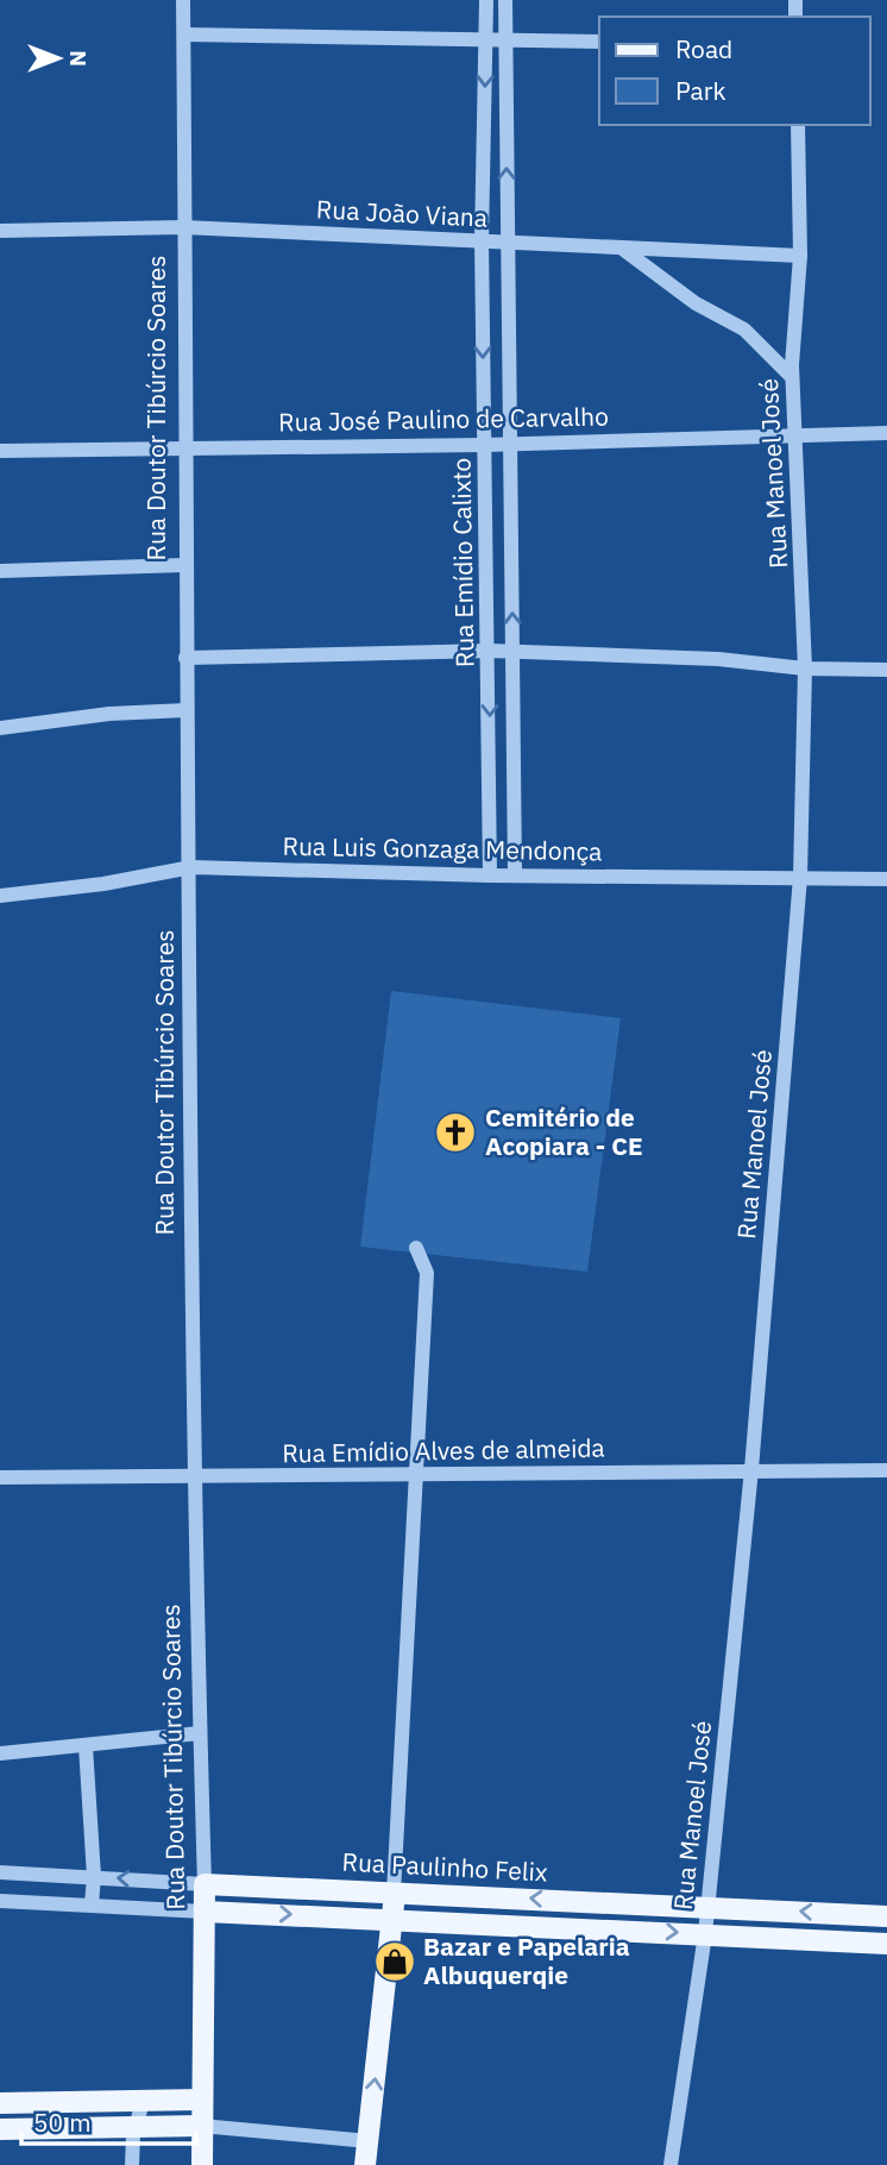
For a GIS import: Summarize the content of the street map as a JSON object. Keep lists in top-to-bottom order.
{
  "streets": {
    "main road": ["Rua Doutor Tibúrcio Soares", "Rua Paulinho Felix"],
    "street": [
      "Rua João Viana",
      "Rua José Paulino de Carvalho",
      "Rua Manoel José",
      "Rua Emídio Calixto",
      "Rua Luis Gonzaga Mendonça",
      "Rua Emídio Alves de almeida"
    ]
  },
  "crossings": [
    ["Rua João Viana", "Rua Doutor Tibúrcio Soares"],
    ["Rua João Viana", "Rua Manoel José"],
    ["Rua João Viana", "Rua Emídio Calixto"],
    ["Rua Doutor Tibúrcio Soares", "Rua José Paulino de Carvalho"],
    ["Rua Doutor Tibúrcio Soares", "Rua Luis Gonzaga Mendonça"],
    ["Rua Doutor Tibúrcio Soares", "Rua Emídio Alves de almeida"],
    ["Rua Doutor Tibúrcio Soares", "Rua Paulinho Felix"],
    ["Rua José Paulino de Carvalho", "Rua Manoel José"],
    ["Rua José Paulino de Carvalho", "Rua Emídio Calixto"],
    ["Rua Manoel José", "Rua Luis Gonzaga Mendonça"],
    ["Rua Manoel José", "Rua Emídio Alves de almeida"],
    ["Rua Manoel José", "Rua Paulinho Felix"],
    ["Rua Emídio Calixto", "Rua Luis Gonzaga Mendonça"]
  ],
  "places": {
    "church": ["Cemitério de Acopiara - CE"],
    "shop": ["Bazar e Papelaria Albuquerqie"]
  },
  "legend": ["Road", "Park"],
  "scale_bar": "50 m",
  "north": "right"
}
